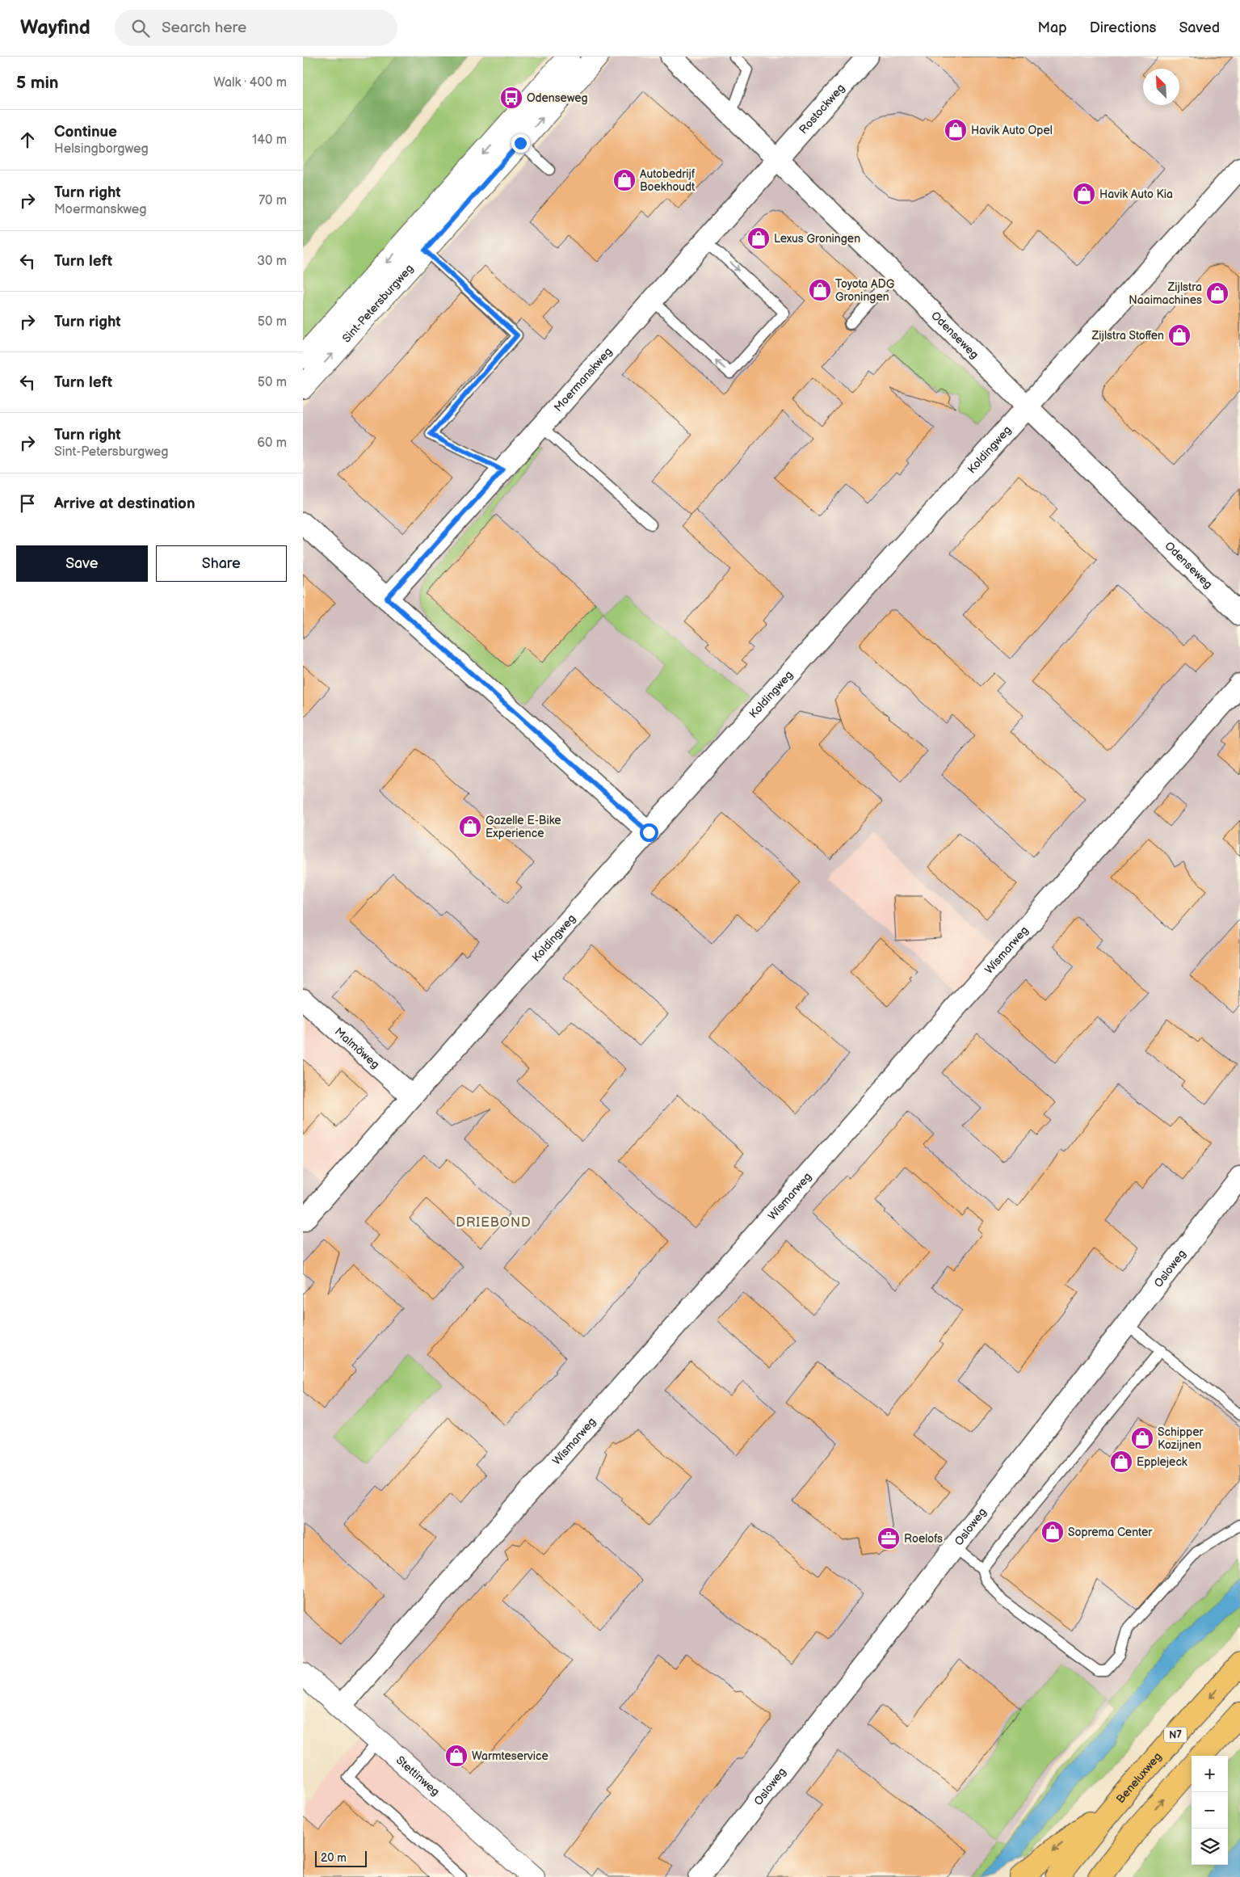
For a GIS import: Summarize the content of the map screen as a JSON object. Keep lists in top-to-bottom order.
{
  "streets": {
    "highway": ["N7", "Beneluxweg"],
    "street": [
      "Rostockweg",
      "Sint-Petersburgweg",
      "Odenseweg",
      "Moermanskweg",
      "Koldingweg",
      "Wismarweg",
      "Malmöweg",
      "Osloweg",
      "Stettinweg"
    ]
  },
  "crossings": [
    ["Rostockweg", "Odenseweg"],
    ["Rostockweg", "Moermanskweg"],
    ["Odenseweg", "Moermanskweg"],
    ["Odenseweg", "Koldingweg"],
    ["Koldingweg", "Malmöweg"],
    ["Wismarweg", "Stettinweg"],
    ["N7", "Beneluxweg"]
  ],
  "districts": ["DRIEBOND"],
  "places": {
    "bus stop": ["Odenseweg"],
    "shop": [
      "Havik Auto Opel",
      "Autobedrijf Boekhoudt",
      "Havik Auto Kia",
      "Lexus Groningen",
      "Toyota ADG Groningen",
      "Zijlstra Naaimachines",
      "Zijlstra Stoffen",
      "Gazelle E-Bike Experience",
      "Schipper Kozijnen",
      "Epplejeck",
      "Soprema Center",
      "Warmteservice"
    ],
    "office": ["Roelofs"]
  },
  "scale_bar": "20 m",
  "north": "top left",
  "page": {
    "header": "Wayfind",
    "search": "Search here",
    "nav": ["Map", "Directions", "Saved"],
    "heading": ["5 min", "Walk · 400 m"],
    "list": [
      ["Continue", "Helsingborgweg", "140 m"],
      ["Turn right", "Moermanskweg", "70 m"],
      ["Turn left", "30 m"],
      ["Turn right", "50 m"],
      ["Turn left", "50 m"],
      ["Turn right", "Sint-Petersburgweg", "60 m"],
      "Arrive at destination"
    ],
    "buttons": ["Save", "Share"],
    "map_buttons": ["+", "−"],
    "scale": "20 m"
  }
}
